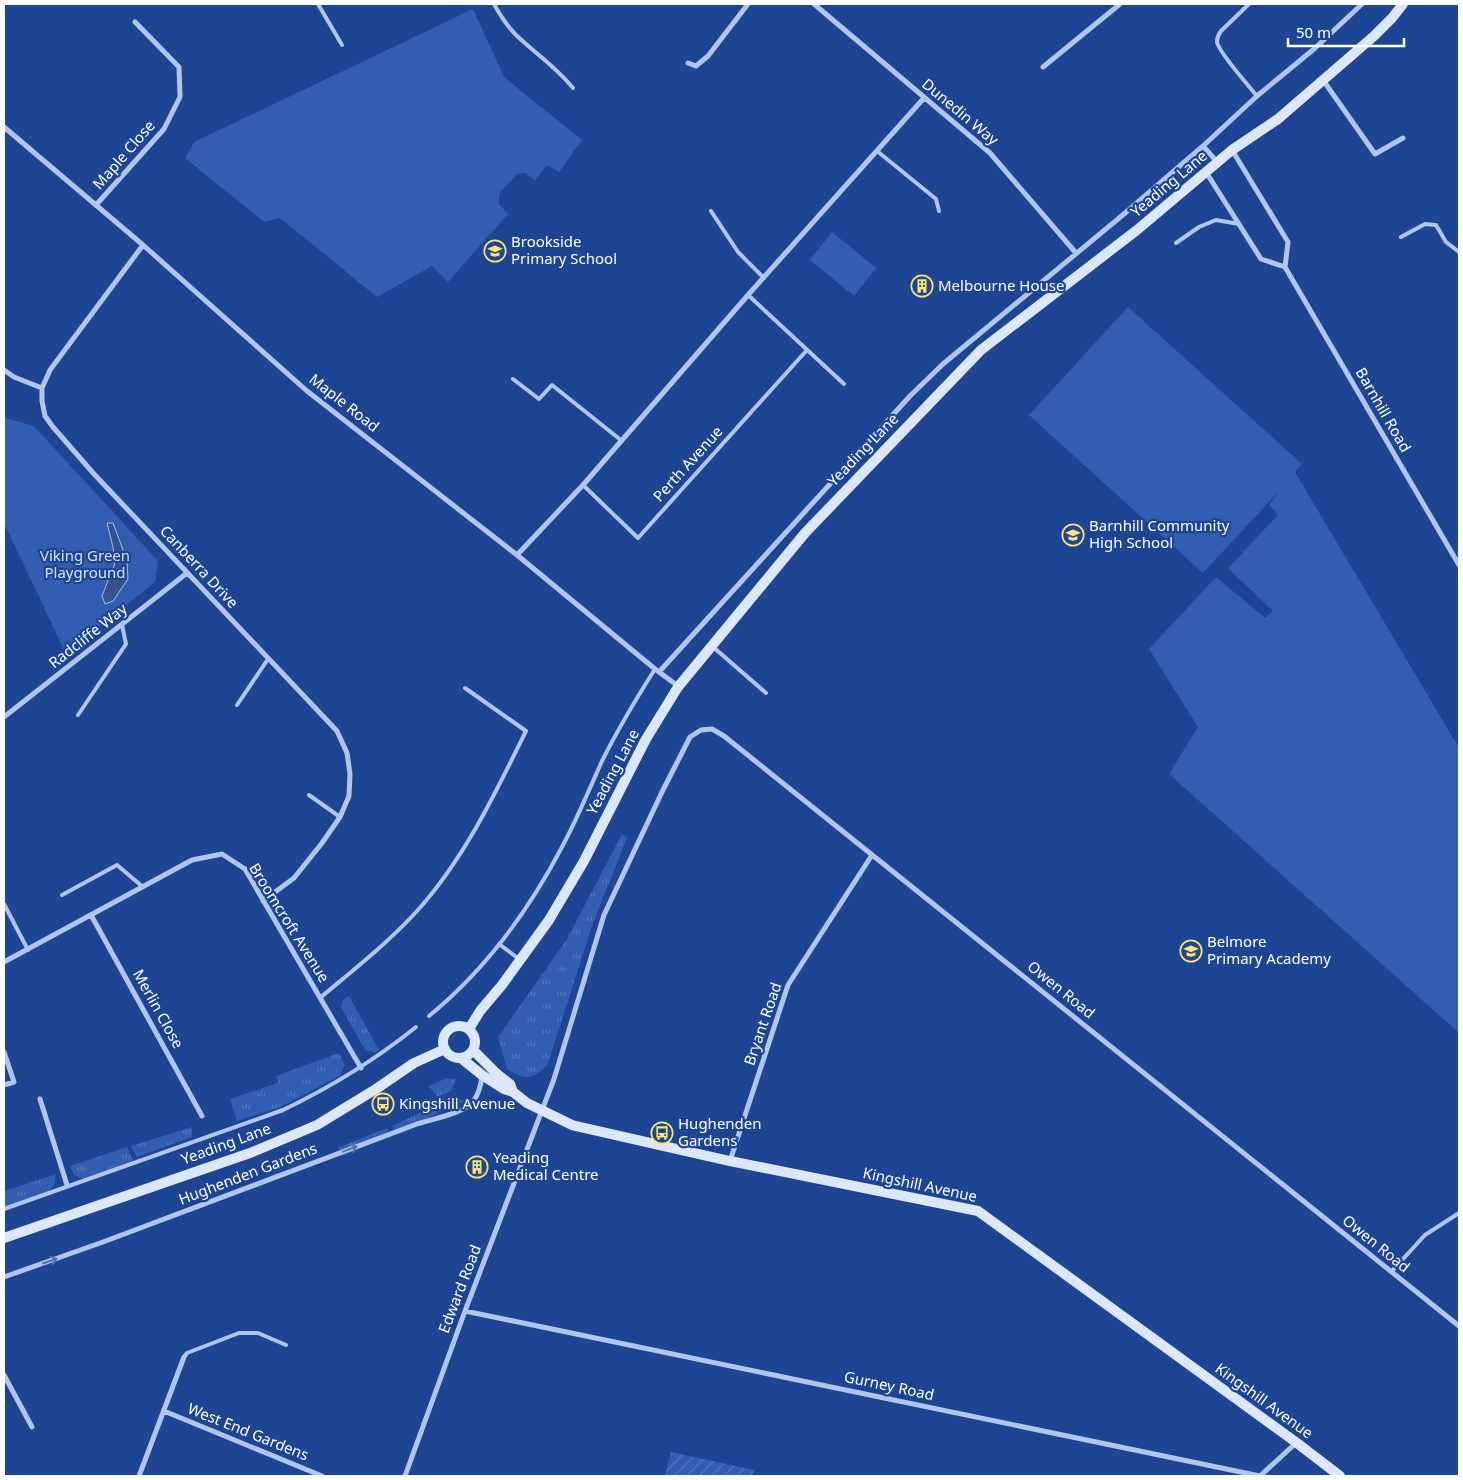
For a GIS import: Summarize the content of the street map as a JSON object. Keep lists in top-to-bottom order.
{
  "streets": {
    "street": [
      "Dunedin Way",
      "Maple Close",
      "Yeading Lane",
      "Maple Road",
      "Barnhill Road",
      "Canberra Drive",
      "Radcliffe Way",
      "Broomcroft Avenue",
      "Owen Road",
      "Merlin Close",
      "Bryant Road",
      "Hughenden Gardens",
      "Kingshill Avenue",
      "Edward Road",
      "Gurney Road",
      "West End Gardens"
    ],
    "lane": ["Perth Avenue"]
  },
  "crossings": [
    ["Maple Close", "Maple Road"],
    ["Yeading Lane", "Maple Road"],
    ["Yeading Lane", "Kingshill Avenue"],
    ["Canberra Drive", "Radcliffe Way"],
    ["Canberra Drive", "Broomcroft Avenue"],
    ["Broomcroft Avenue", "Merlin Close"],
    ["Owen Road", "Bryant Road"],
    ["Owen Road", "Kingshill Avenue"],
    ["Owen Road", "Edward Road"],
    ["Bryant Road", "Kingshill Avenue"],
    ["Hughenden Gardens", "Kingshill Avenue"],
    ["Kingshill Avenue", "Edward Road"],
    ["Kingshill Avenue", "Gurney Road"],
    ["Edward Road", "Gurney Road"]
  ],
  "one_way": ["Hughenden Gardens"],
  "parks": ["Viking Green Playground"],
  "places": {
    "school or university": ["Brookside Primary School", "Barnhill Community High School", "Belmore Primary Academy"],
    "building": ["Melbourne House", "Yeading Medical Centre"],
    "bus stop": ["Kingshill Avenue", "Hughenden Gardens"]
  },
  "scale_bar": "50 m"
}
